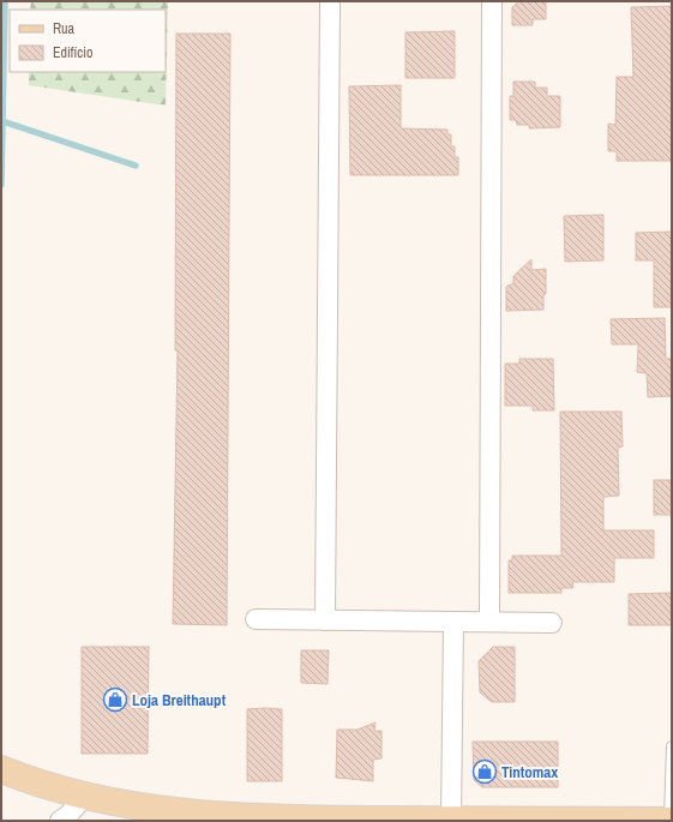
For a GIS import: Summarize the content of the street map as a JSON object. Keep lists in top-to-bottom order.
{
  "places": {
    "shop": ["Loja Breithaupt", "Tintomax"]
  },
  "legend": ["Rua", "Edifício"]
}
